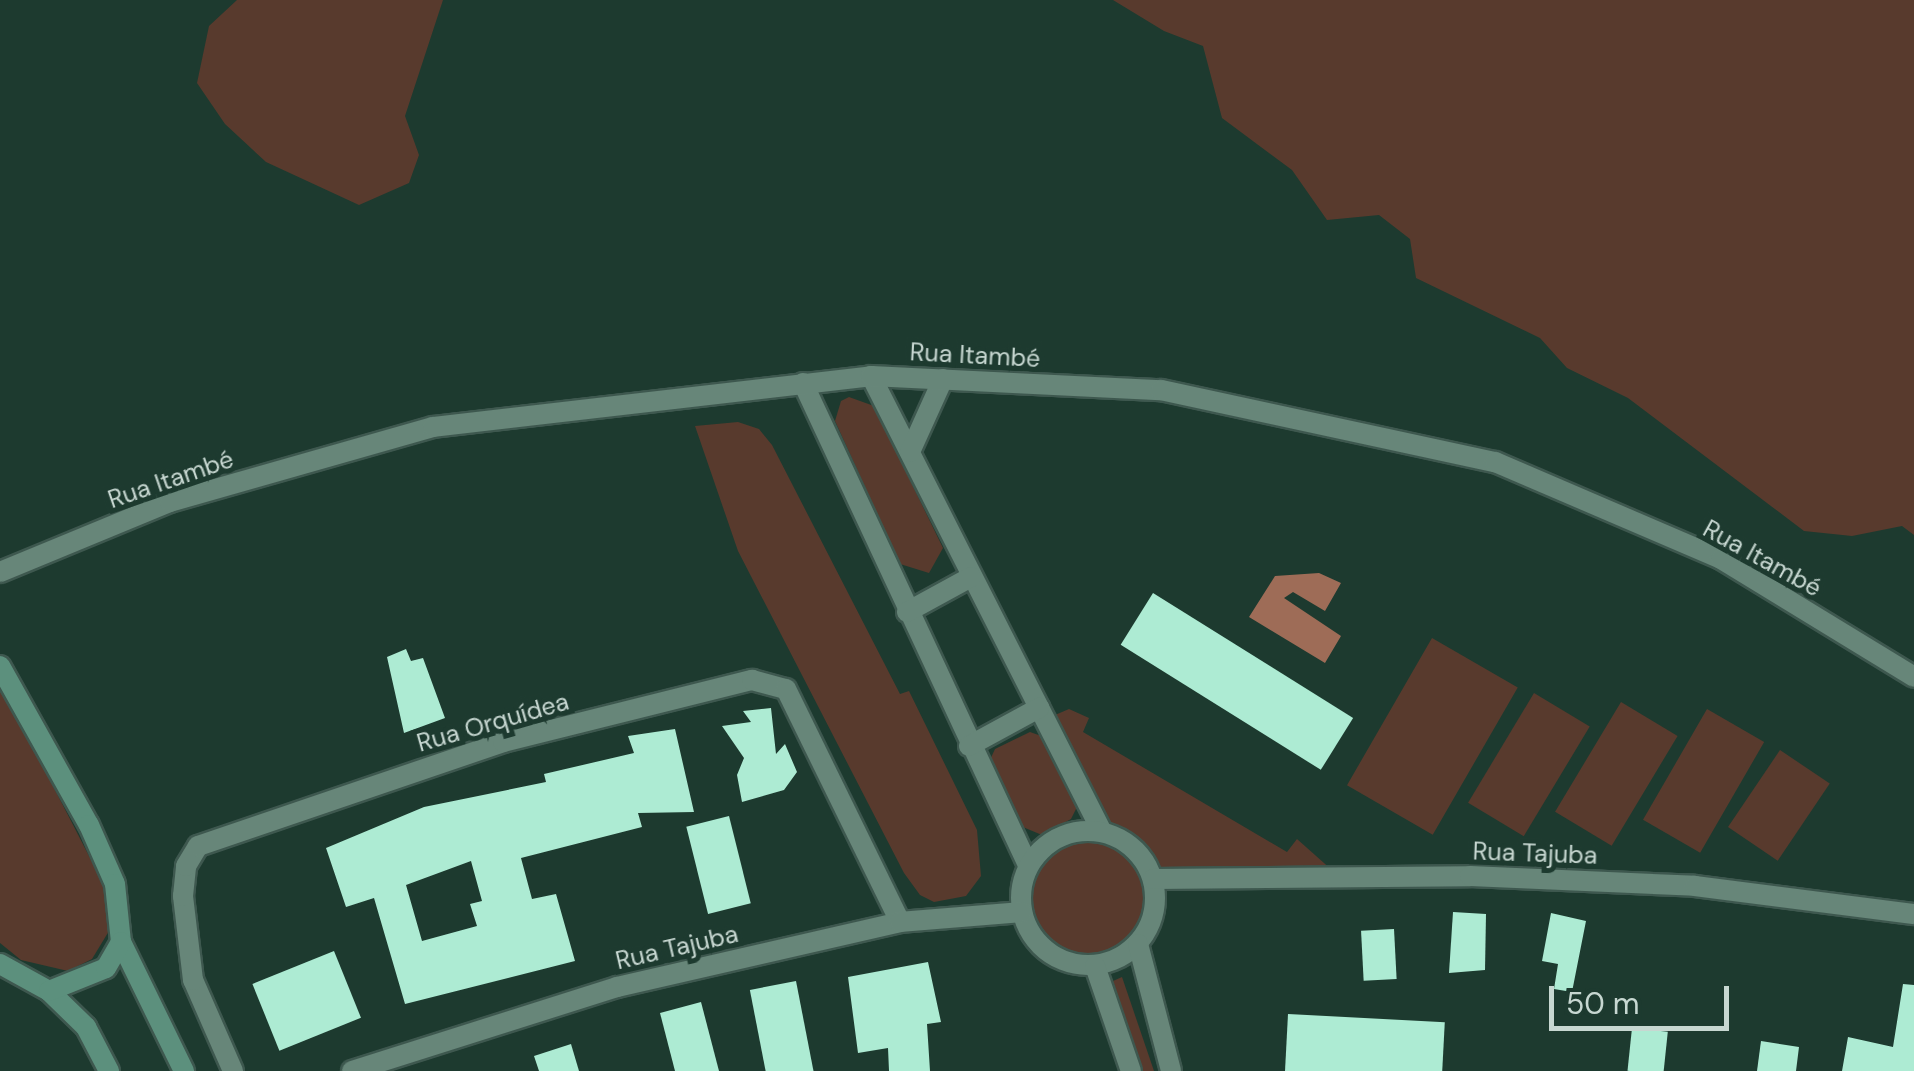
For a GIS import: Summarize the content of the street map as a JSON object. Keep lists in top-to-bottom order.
{
  "streets": {
    "street": ["Rua Itambé", "Rua Orquídea", "Rua Tajuba"]
  },
  "crossings": [
    ["Rua Orquídea", "Rua Tajuba"]
  ],
  "scale_bar": "50 m"
}
